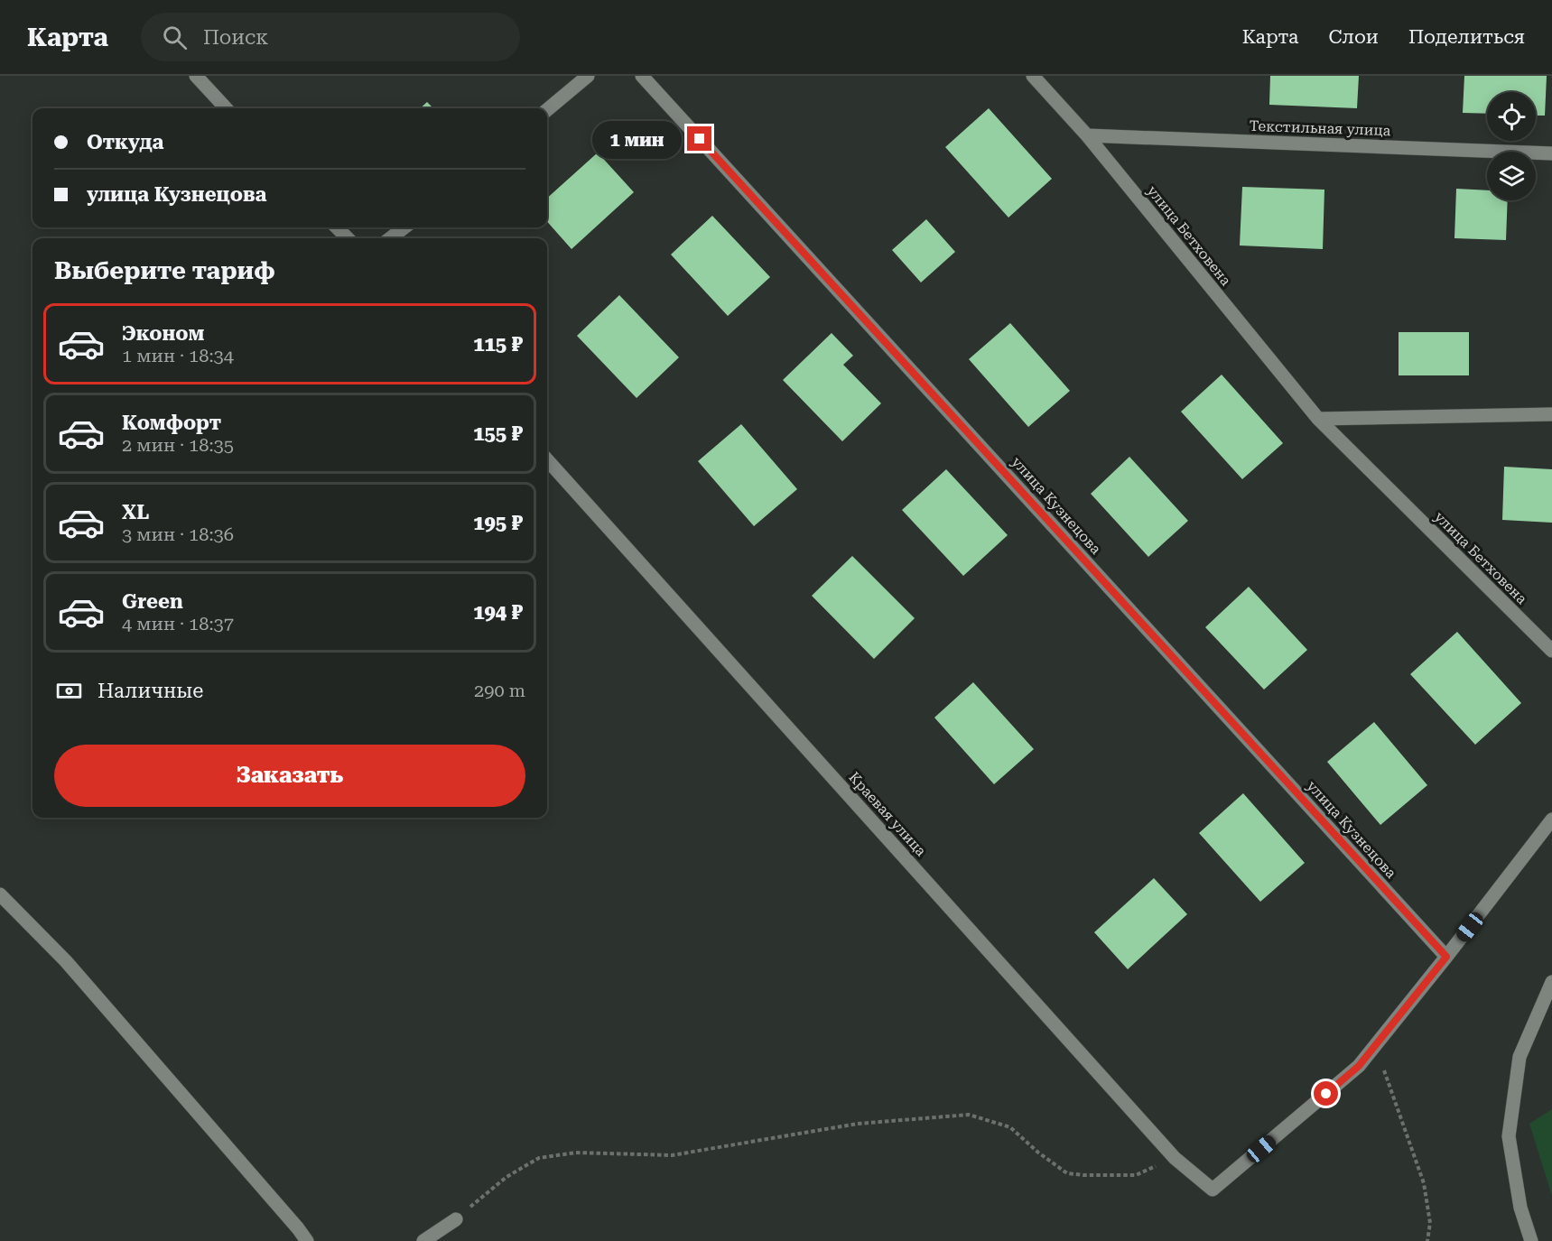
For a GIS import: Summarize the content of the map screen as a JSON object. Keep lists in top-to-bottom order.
{
  "streets": {
    "street": [
      "Текстильная улица",
      "улица Бетховена",
      "улица Кузнецова",
      "Краевая улица"
    ]
  },
  "crossings": [
    ["Текстильная улица", "улица Бетховена"]
  ],
  "page": {
    "header": "Карта",
    "search": "Поиск",
    "nav": ["Карта", "Слои", "Поделиться"],
    "banner": ["Откуда", "улица Кузнецова"],
    "bubble": "1 мин",
    "heading": "Выберите тариф",
    "list": [
      {
        "name": "Эконом",
        "note": "1 мин · 18:34",
        "value": "115 ₽"
      },
      {
        "name": "Комфорт",
        "note": "2 мин · 18:35",
        "value": "155 ₽"
      },
      {
        "name": "XL",
        "note": "3 мин · 18:36",
        "value": "195 ₽"
      },
      {
        "name": "Green",
        "note": "4 мин · 18:37",
        "value": "194 ₽"
      }
    ],
    "pay": ["Наличные", "290 m"],
    "buttons": "Заказать"
  }
}
